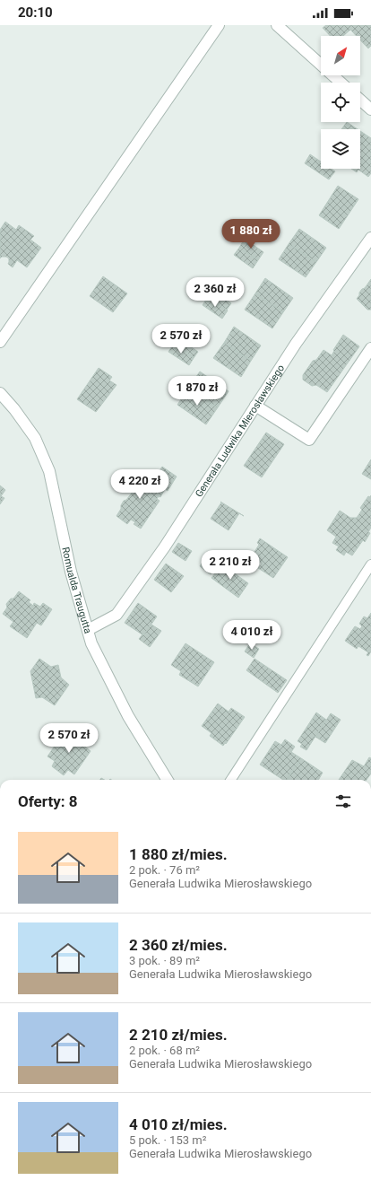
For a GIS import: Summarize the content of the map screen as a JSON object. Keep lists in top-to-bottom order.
{
  "streets": {
    "street": ["Generała Ludwika Mierosławskiego", "Romualda Traugutta"]
  },
  "crossings": [
    ["Generała Ludwika Mierosławskiego", "Romualda Traugutta"]
  ],
  "north": "top right",
  "page": {
    "status": "20:10",
    "price": [
      "1 880 zł",
      "2 360 zł",
      "2 570 zł",
      "1 870 zł",
      "4 220 zł",
      "2 210 zł",
      "4 010 zł",
      "2 570 zł"
    ],
    "heading": "Oferty: 8",
    "list": [
      {
        "name": "1 880 zł/mies.",
        "note": "2 pok. · 76 m² · Generała Ludwika Mierosławskiego"
      },
      {
        "name": "2 360 zł/mies.",
        "note": "3 pok. · 89 m² · Generała Ludwika Mierosławskiego"
      },
      {
        "name": "2 210 zł/mies.",
        "note": "2 pok. · 68 m² · Generała Ludwika Mierosławskiego"
      },
      {
        "name": "4 010 zł/mies.",
        "note": "5 pok. · 153 m² · Generała Ludwika Mierosławskiego"
      }
    ]
  }
}
